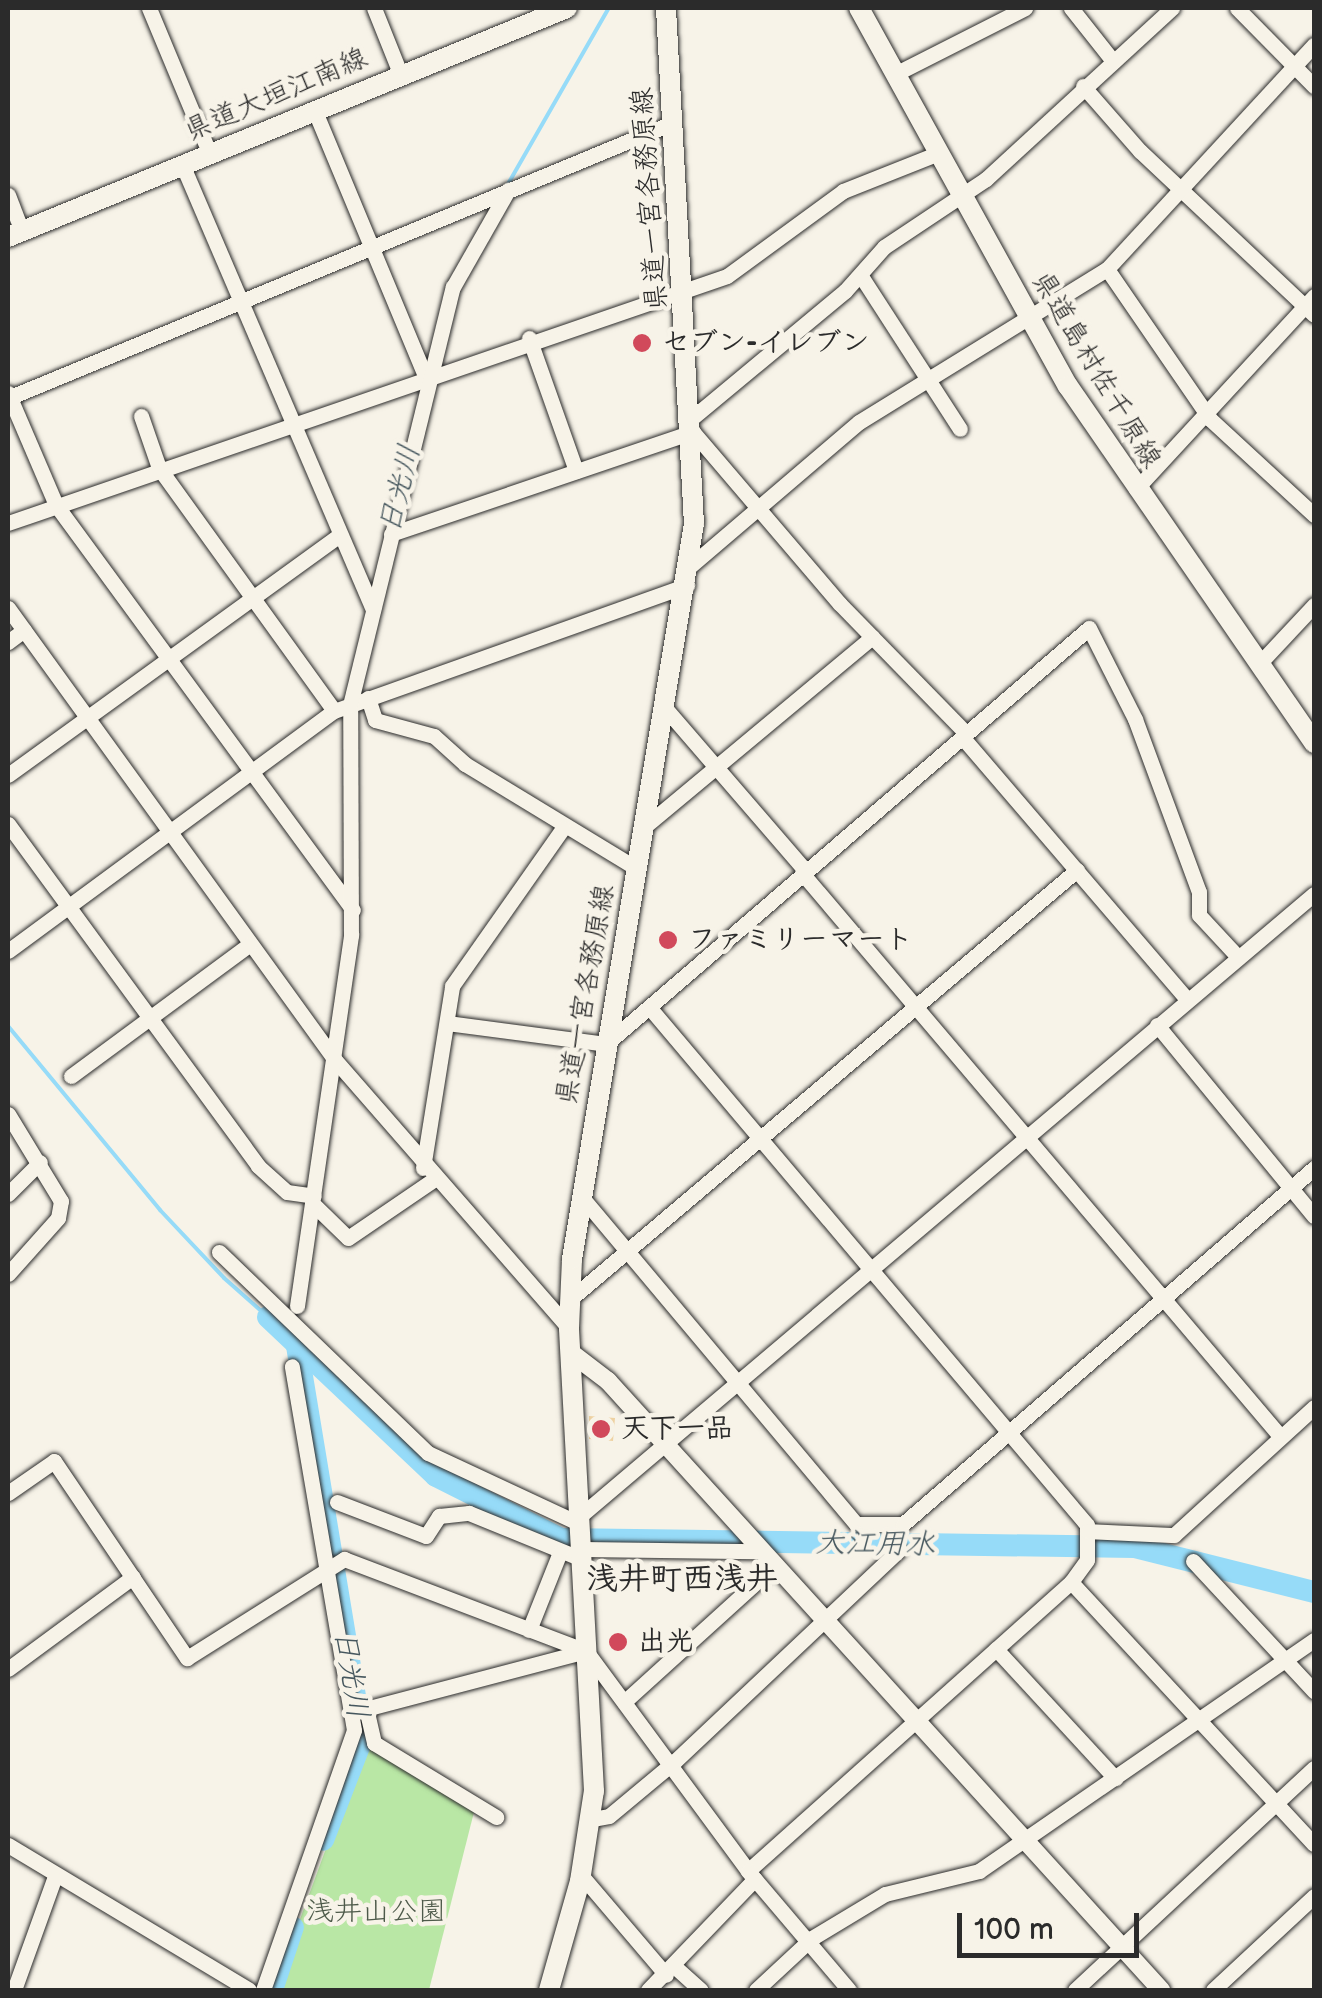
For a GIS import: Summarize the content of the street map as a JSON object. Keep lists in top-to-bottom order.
{
  "streets": {
    "main road": ["県道大垣江南線", "県道一宮各務原線", "県道島村佐千原線"]
  },
  "districts": ["浅井町西浅井"],
  "water": ["日光川", "大江用水"],
  "parks": ["浅井山公園"],
  "places": [
    "セブン-イレブン",
    "ファミリーマート",
    "天下一品",
    "出光"
  ],
  "scale_bar": "100 m"
}
